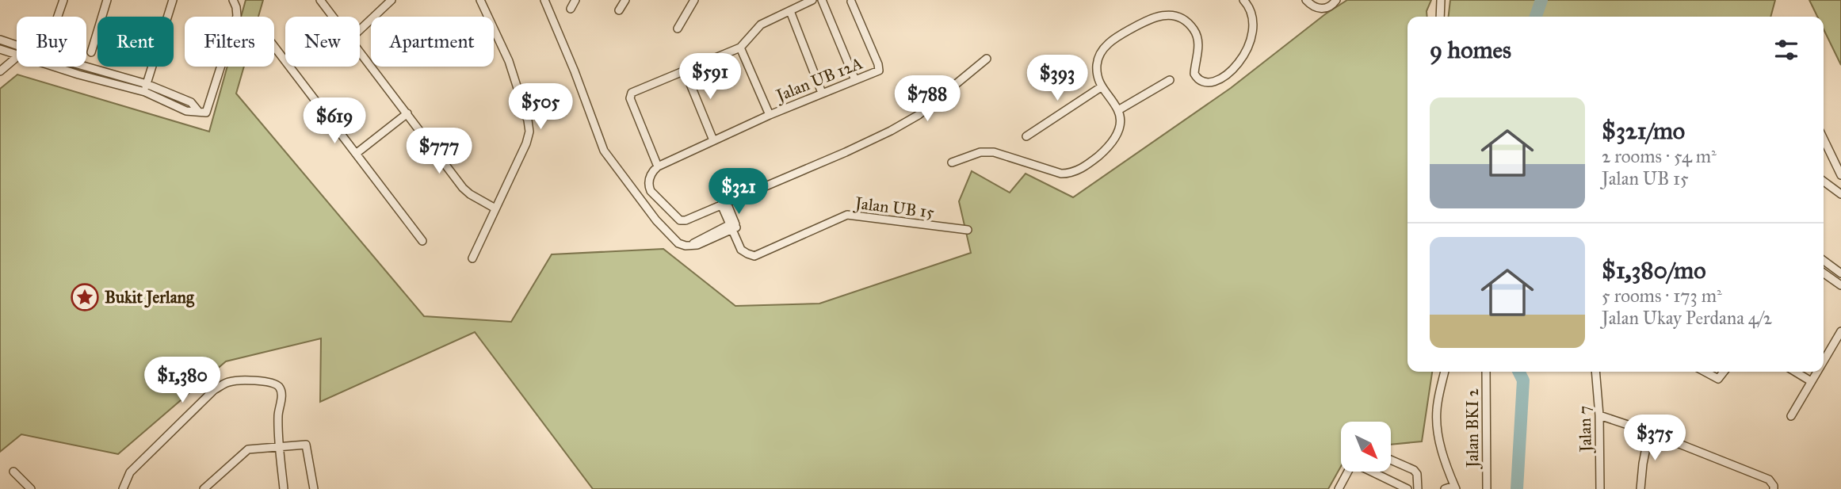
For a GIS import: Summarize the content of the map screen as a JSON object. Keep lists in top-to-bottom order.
{
  "streets": {
    "street": [
      "Jalan UB 12A",
      "Jalan UB 15",
      "Jalan BKI 2",
      "Jalan 7"
    ]
  },
  "places": {
    "place": ["Bukit Jerlang"]
  },
  "north": "bottom right",
  "page": {
    "chip": [
      "Buy",
      "Rent",
      "Filters",
      "New",
      "Apartment"
    ],
    "heading": "9 homes",
    "price": [
      "$591",
      "$393",
      "$788",
      "$505",
      "$619",
      "$777",
      "$321",
      "$1,380",
      "$375"
    ],
    "list": [
      {
        "name": "$321/mo",
        "note": "2 rooms · 54 m² · Jalan UB 15"
      },
      {
        "name": "$1,380/mo",
        "note": "5 rooms · 173 m² · Jalan Ukay Perdana 4/2"
      }
    ]
  }
}
